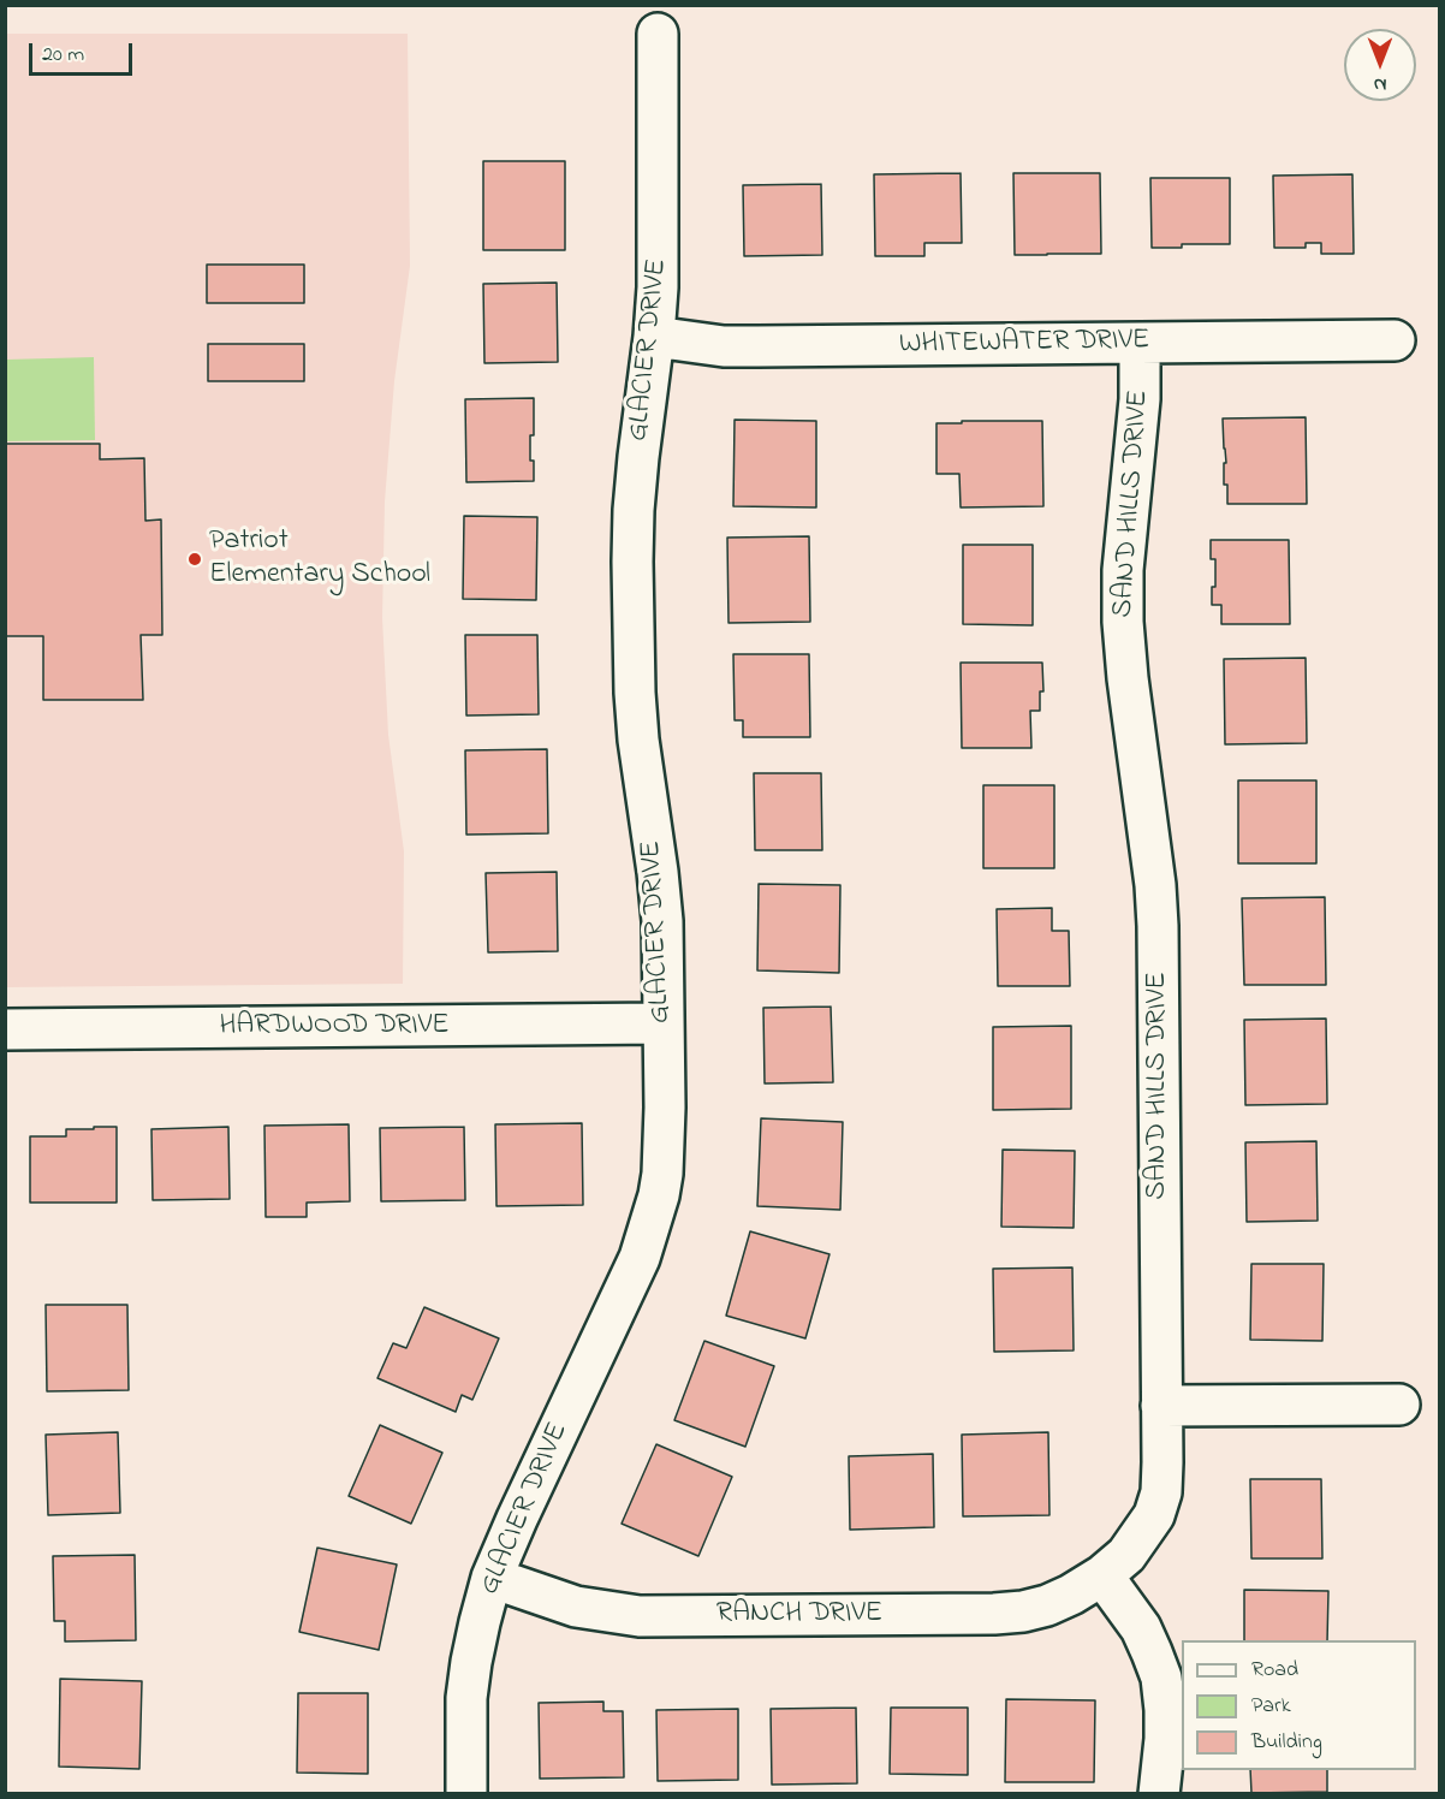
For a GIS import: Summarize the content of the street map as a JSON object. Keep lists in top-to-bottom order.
{
  "streets": {
    "street": [
      "WHITEWATER DRIVE",
      "GLACIER DRIVE",
      "SAND HILLS DRIVE",
      "HARDWOOD DRIVE",
      "RANCH DRIVE"
    ]
  },
  "crossings": [
    ["WHITEWATER DRIVE", "GLACIER DRIVE"],
    ["WHITEWATER DRIVE", "SAND HILLS DRIVE"],
    ["GLACIER DRIVE", "HARDWOOD DRIVE"],
    ["GLACIER DRIVE", "RANCH DRIVE"],
    ["SAND HILLS DRIVE", "RANCH DRIVE"]
  ],
  "places": ["Patriot Elementary School"],
  "legend": ["Road", "Park", "Building"],
  "scale_bar": "20 m",
  "north": "bottom"
}
